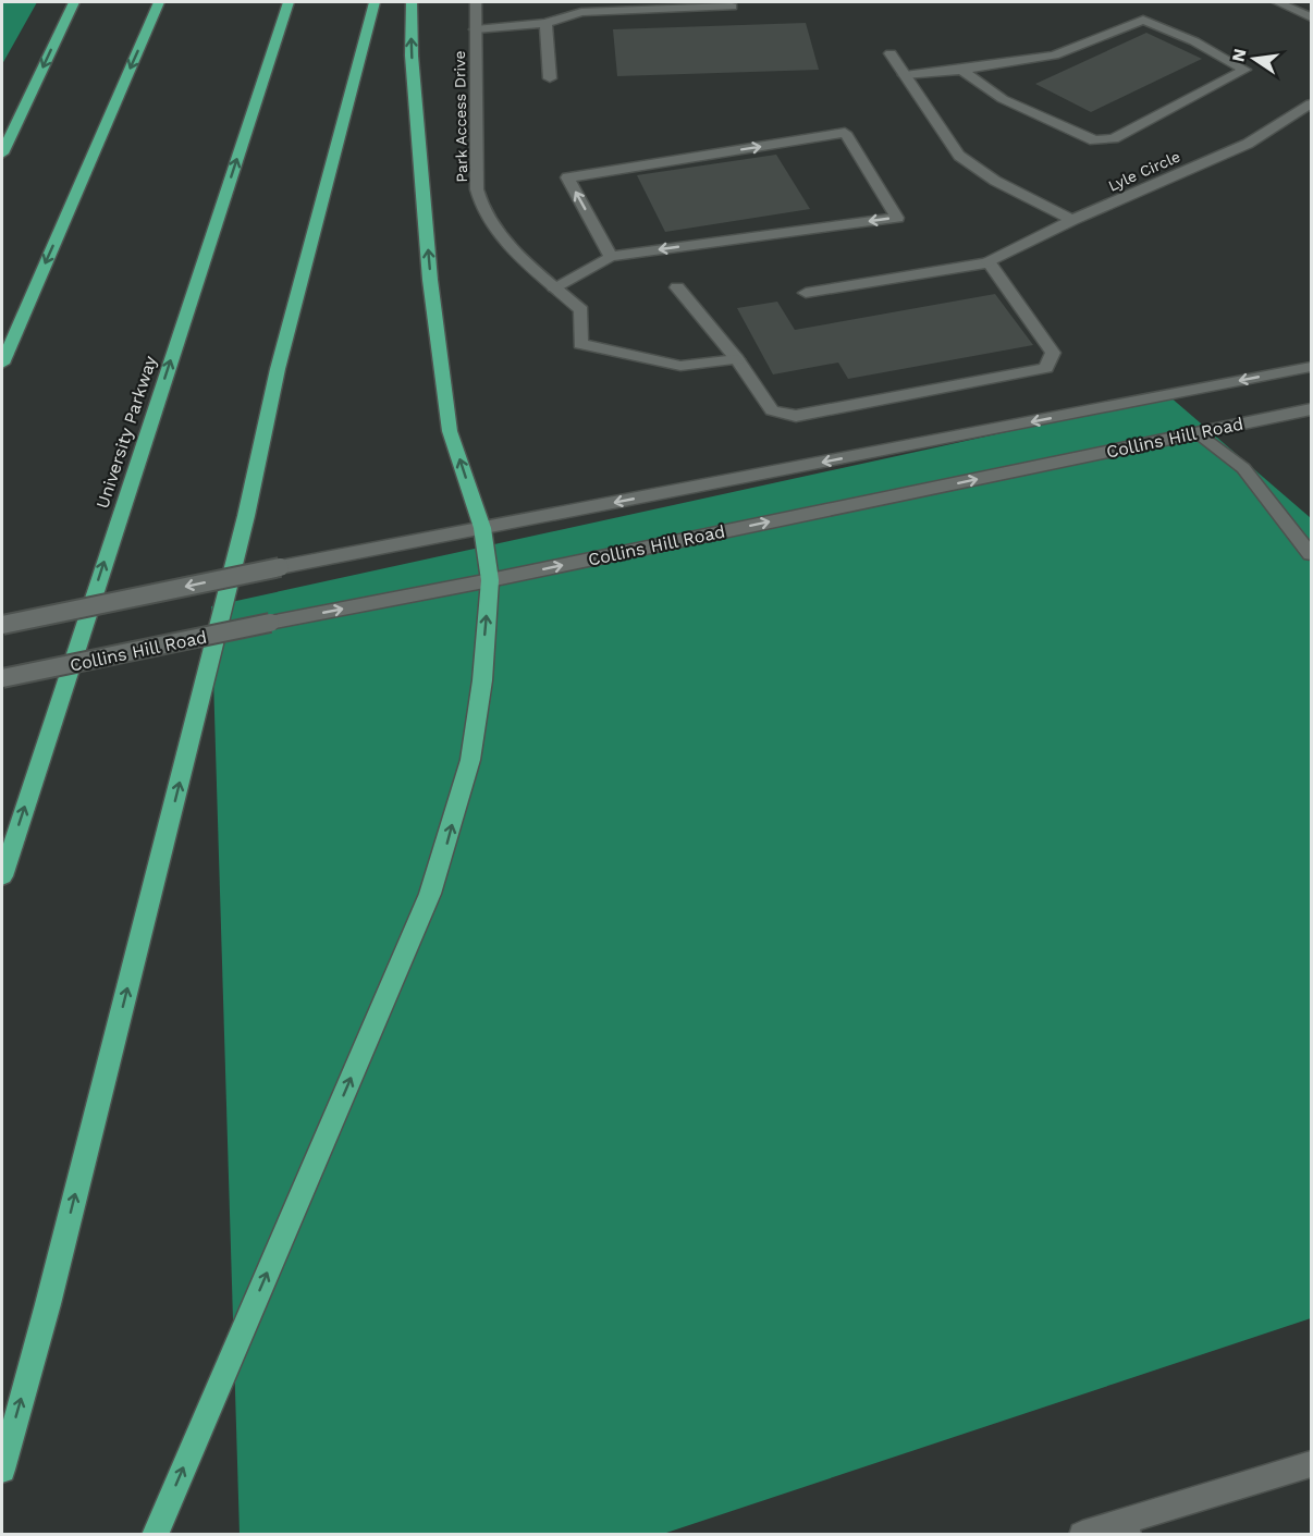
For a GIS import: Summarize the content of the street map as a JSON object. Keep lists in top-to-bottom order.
{
  "streets": {
    "highway": ["University Parkway"],
    "street": ["Park Access Drive", "Lyle Circle", "Collins Hill Road"]
  },
  "north": "left"
}
